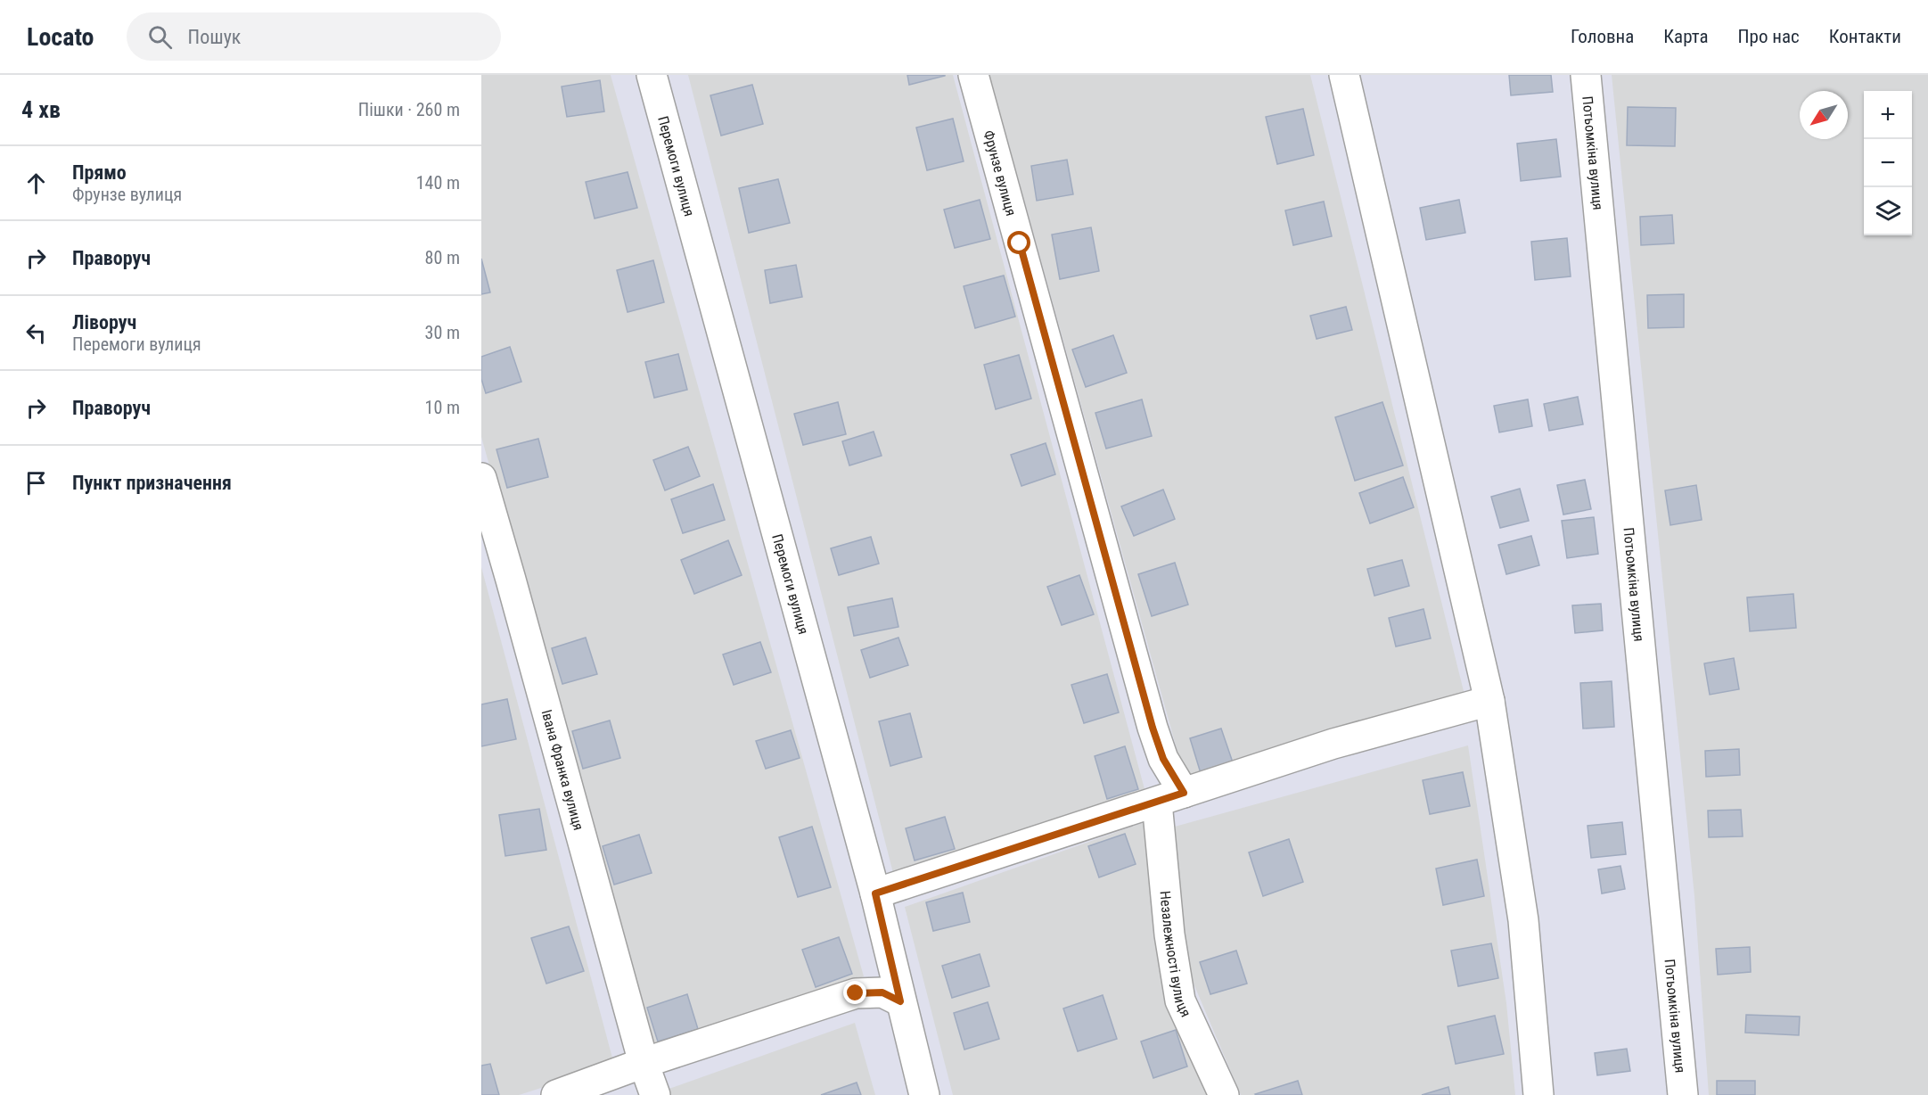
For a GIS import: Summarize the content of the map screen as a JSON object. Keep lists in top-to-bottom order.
{
  "streets": {
    "street": [
      "Потьомкіна вулиця",
      "Перемоги вулиця",
      "Фрунзе вулиця",
      "Івана Франка вулиця",
      "Незалежності вулиця"
    ]
  },
  "crossings": [
    ["Фрунзе вулиця", "Незалежності вулиця"]
  ],
  "north": "bottom left",
  "page": {
    "header": "Locato",
    "search": "Пошук",
    "nav": [
      "Головна",
      "Карта",
      "Про нас",
      "Контакти"
    ],
    "heading": ["4 хв", "Пішки · 260 m"],
    "map_buttons": ["+", "−"],
    "list": [
      ["Прямо", "Фрунзе вулиця", "140 m"],
      ["Праворуч", "80 m"],
      ["Ліворуч", "Перемоги вулиця", "30 m"],
      ["Праворуч", "10 m"],
      "Пункт призначення"
    ]
  }
}
